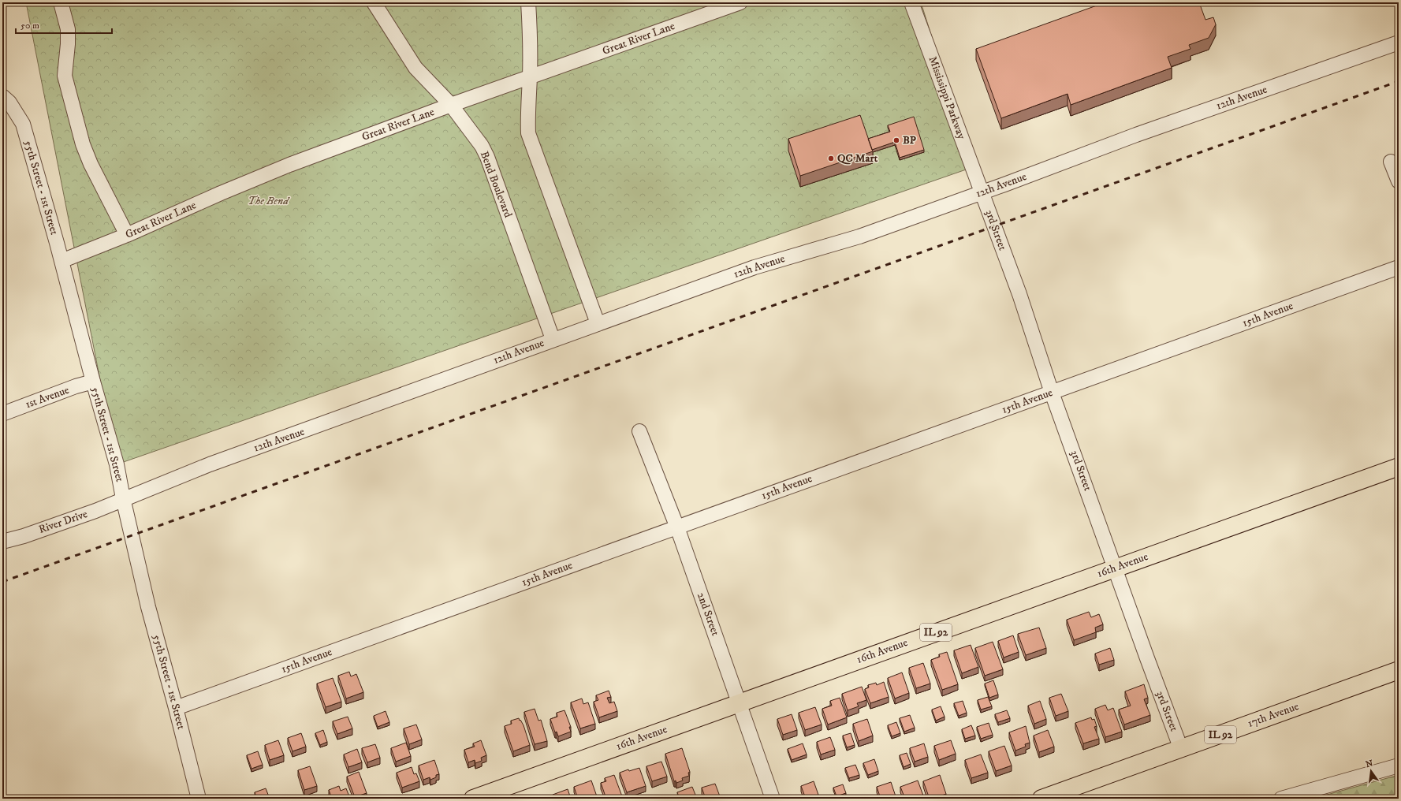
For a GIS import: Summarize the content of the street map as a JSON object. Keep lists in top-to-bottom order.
{
  "streets": {
    "main road": ["16th Avenue", "IL 92", "17th Avenue"],
    "street": [
      "Great River Lane",
      "Mississippi Parkway",
      "12th Avenue",
      "Bend Boulevard",
      "55th Street - 1st Street",
      "3rd Street",
      "15th Avenue",
      "1st Avenue",
      "River Drive",
      "2nd Street"
    ]
  },
  "crossings": [
    ["Great River Lane", "Bend Boulevard"],
    ["Great River Lane", "55th Street - 1st Street"],
    ["Mississippi Parkway", "12th Avenue"],
    ["Mississippi Parkway", "3rd Street"],
    ["12th Avenue", "Bend Boulevard"],
    ["12th Avenue", "55th Street - 1st Street"],
    ["12th Avenue", "3rd Street"],
    ["12th Avenue", "River Drive"],
    ["55th Street - 1st Street", "15th Avenue"],
    ["55th Street - 1st Street", "1st Avenue"],
    ["55th Street - 1st Street", "River Drive"],
    ["3rd Street", "15th Avenue"],
    ["3rd Street", "16th Avenue"],
    ["3rd Street", "17th Avenue"],
    ["15th Avenue", "2nd Street"],
    ["16th Avenue", "2nd Street"]
  ],
  "parks": ["The Bend"],
  "places": ["BP", "QC Mart"],
  "scale_bar": "50 m",
  "north": "top"
}
